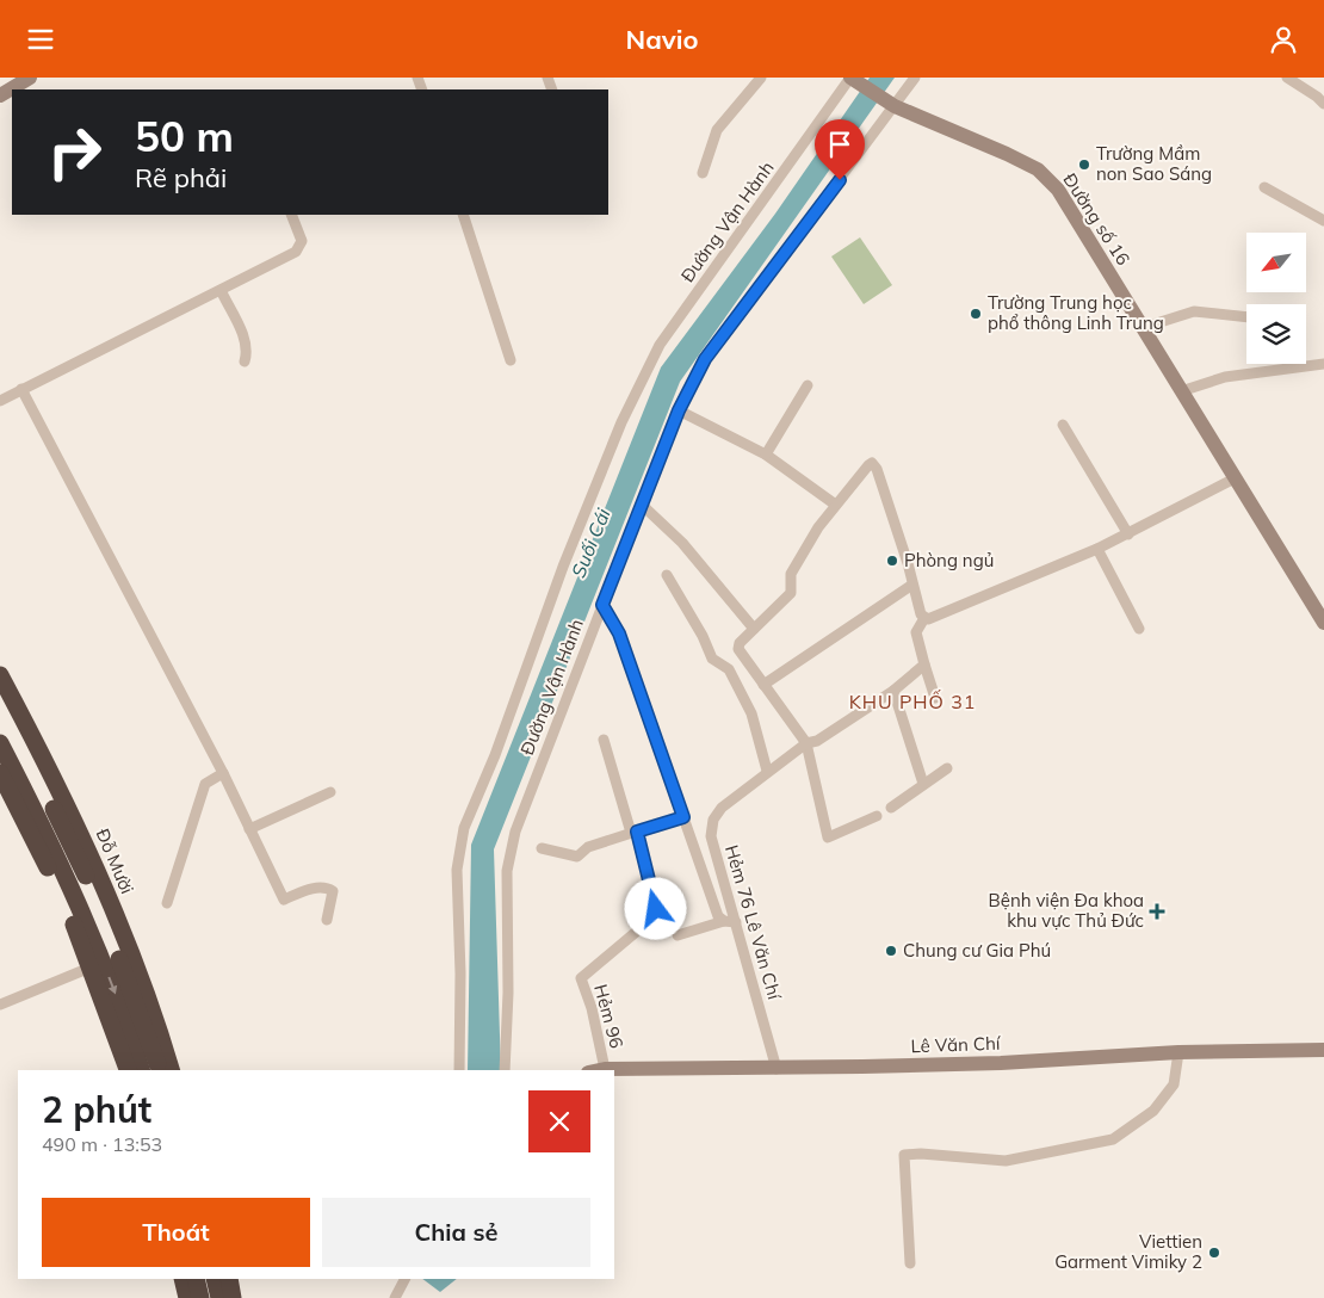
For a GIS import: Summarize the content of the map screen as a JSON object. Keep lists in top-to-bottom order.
{
  "streets": {
    "highway": ["Đỗ Mười"],
    "street": [
      "Đường số 16",
      "Đường Vận Hành",
      "Hẻm 76 Lê Văn Chí",
      "Hẻm 96",
      "Lê Văn Chí"
    ]
  },
  "crossings": [
    ["Đường số 16", "Đường Vận Hành"],
    ["Hẻm 76 Lê Văn Chí", "Lê Văn Chí"],
    ["Hẻm 96", "Lê Văn Chí"]
  ],
  "districts": ["KHU PHỐ 31"],
  "water": ["Suối Cái"],
  "places": {
    "other": [
      "Trường Mầm non Sao Sáng",
      "Trường Trung học phổ thông Linh Trung",
      "Phòng ngủ",
      "Chung cư Gia Phú",
      "Viettien Garment Vimiky 2"
    ],
    "health": ["Bệnh viện Đa khoa khu vực Thủ Đức"]
  },
  "north": "bottom left",
  "page": {
    "header": "Navio",
    "turn": ["50 m", "Rẽ phải"],
    "heading": ["2 phút", "490 m · 13:53"],
    "buttons": ["Thoát", "Chia sẻ"]
  }
}
